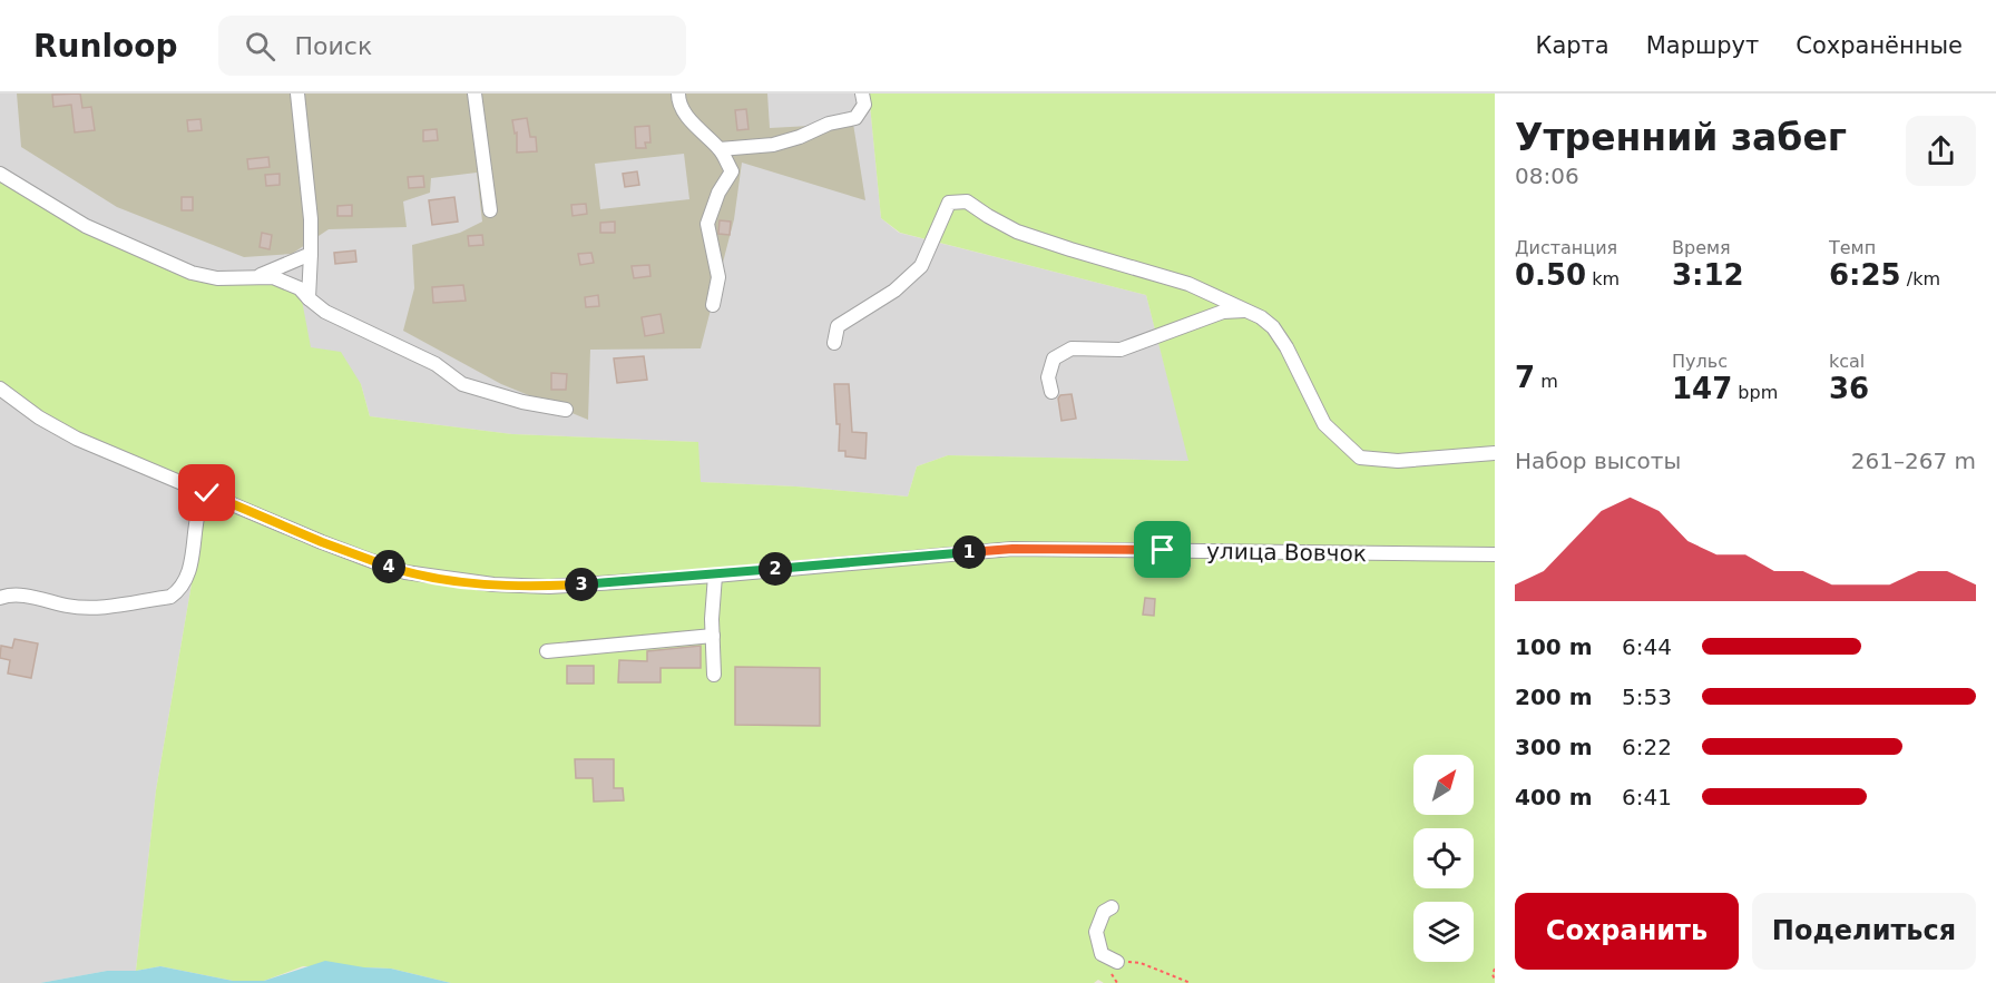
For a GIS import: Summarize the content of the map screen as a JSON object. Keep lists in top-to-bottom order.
{
  "streets": {
    "street": ["улица Вовчок"]
  },
  "north": "top right",
  "page": {
    "header": "Runloop",
    "search": "Поиск",
    "nav": ["Карта", "Маршрут", "Сохранённые"],
    "heading": ["Утренний забег", "08:06"],
    "stats": [
      ["Дистанция", "0.50 km"],
      ["Время", "3:12"],
      ["Темп", "6:25 /km"],
      ["7 m"],
      ["Пульс", "147 bpm"],
      ["kcal", "36"]
    ],
    "chart": ["Набор высоты", "261–267 m"],
    "pins": [
      "1",
      "4",
      "2",
      "3"
    ],
    "list": [
      {
        "name": "100 m",
        "note": "6:44"
      },
      {
        "name": "200 m",
        "note": "5:53"
      },
      {
        "name": "300 m",
        "note": "6:22"
      },
      {
        "name": "400 m",
        "note": "6:41"
      }
    ],
    "buttons": ["Сохранить", "Поделиться"]
  }
}
